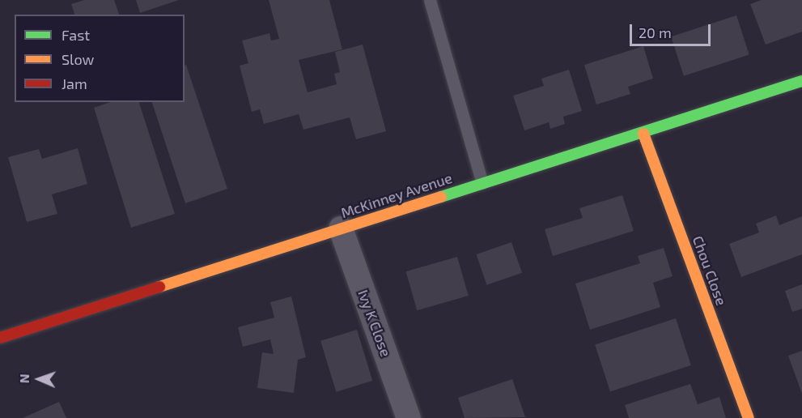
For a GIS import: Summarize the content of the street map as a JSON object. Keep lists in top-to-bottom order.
{
  "streets": {
    "street": ["McKinney Avenue", "Chou Close", "Ivy K Close"]
  },
  "crossings": [
    ["McKinney Avenue", "Chou Close"],
    ["McKinney Avenue", "Ivy K Close"]
  ],
  "legend": ["Fast", "Slow", "Jam"],
  "scale_bar": "20 m",
  "north": "left"
}
